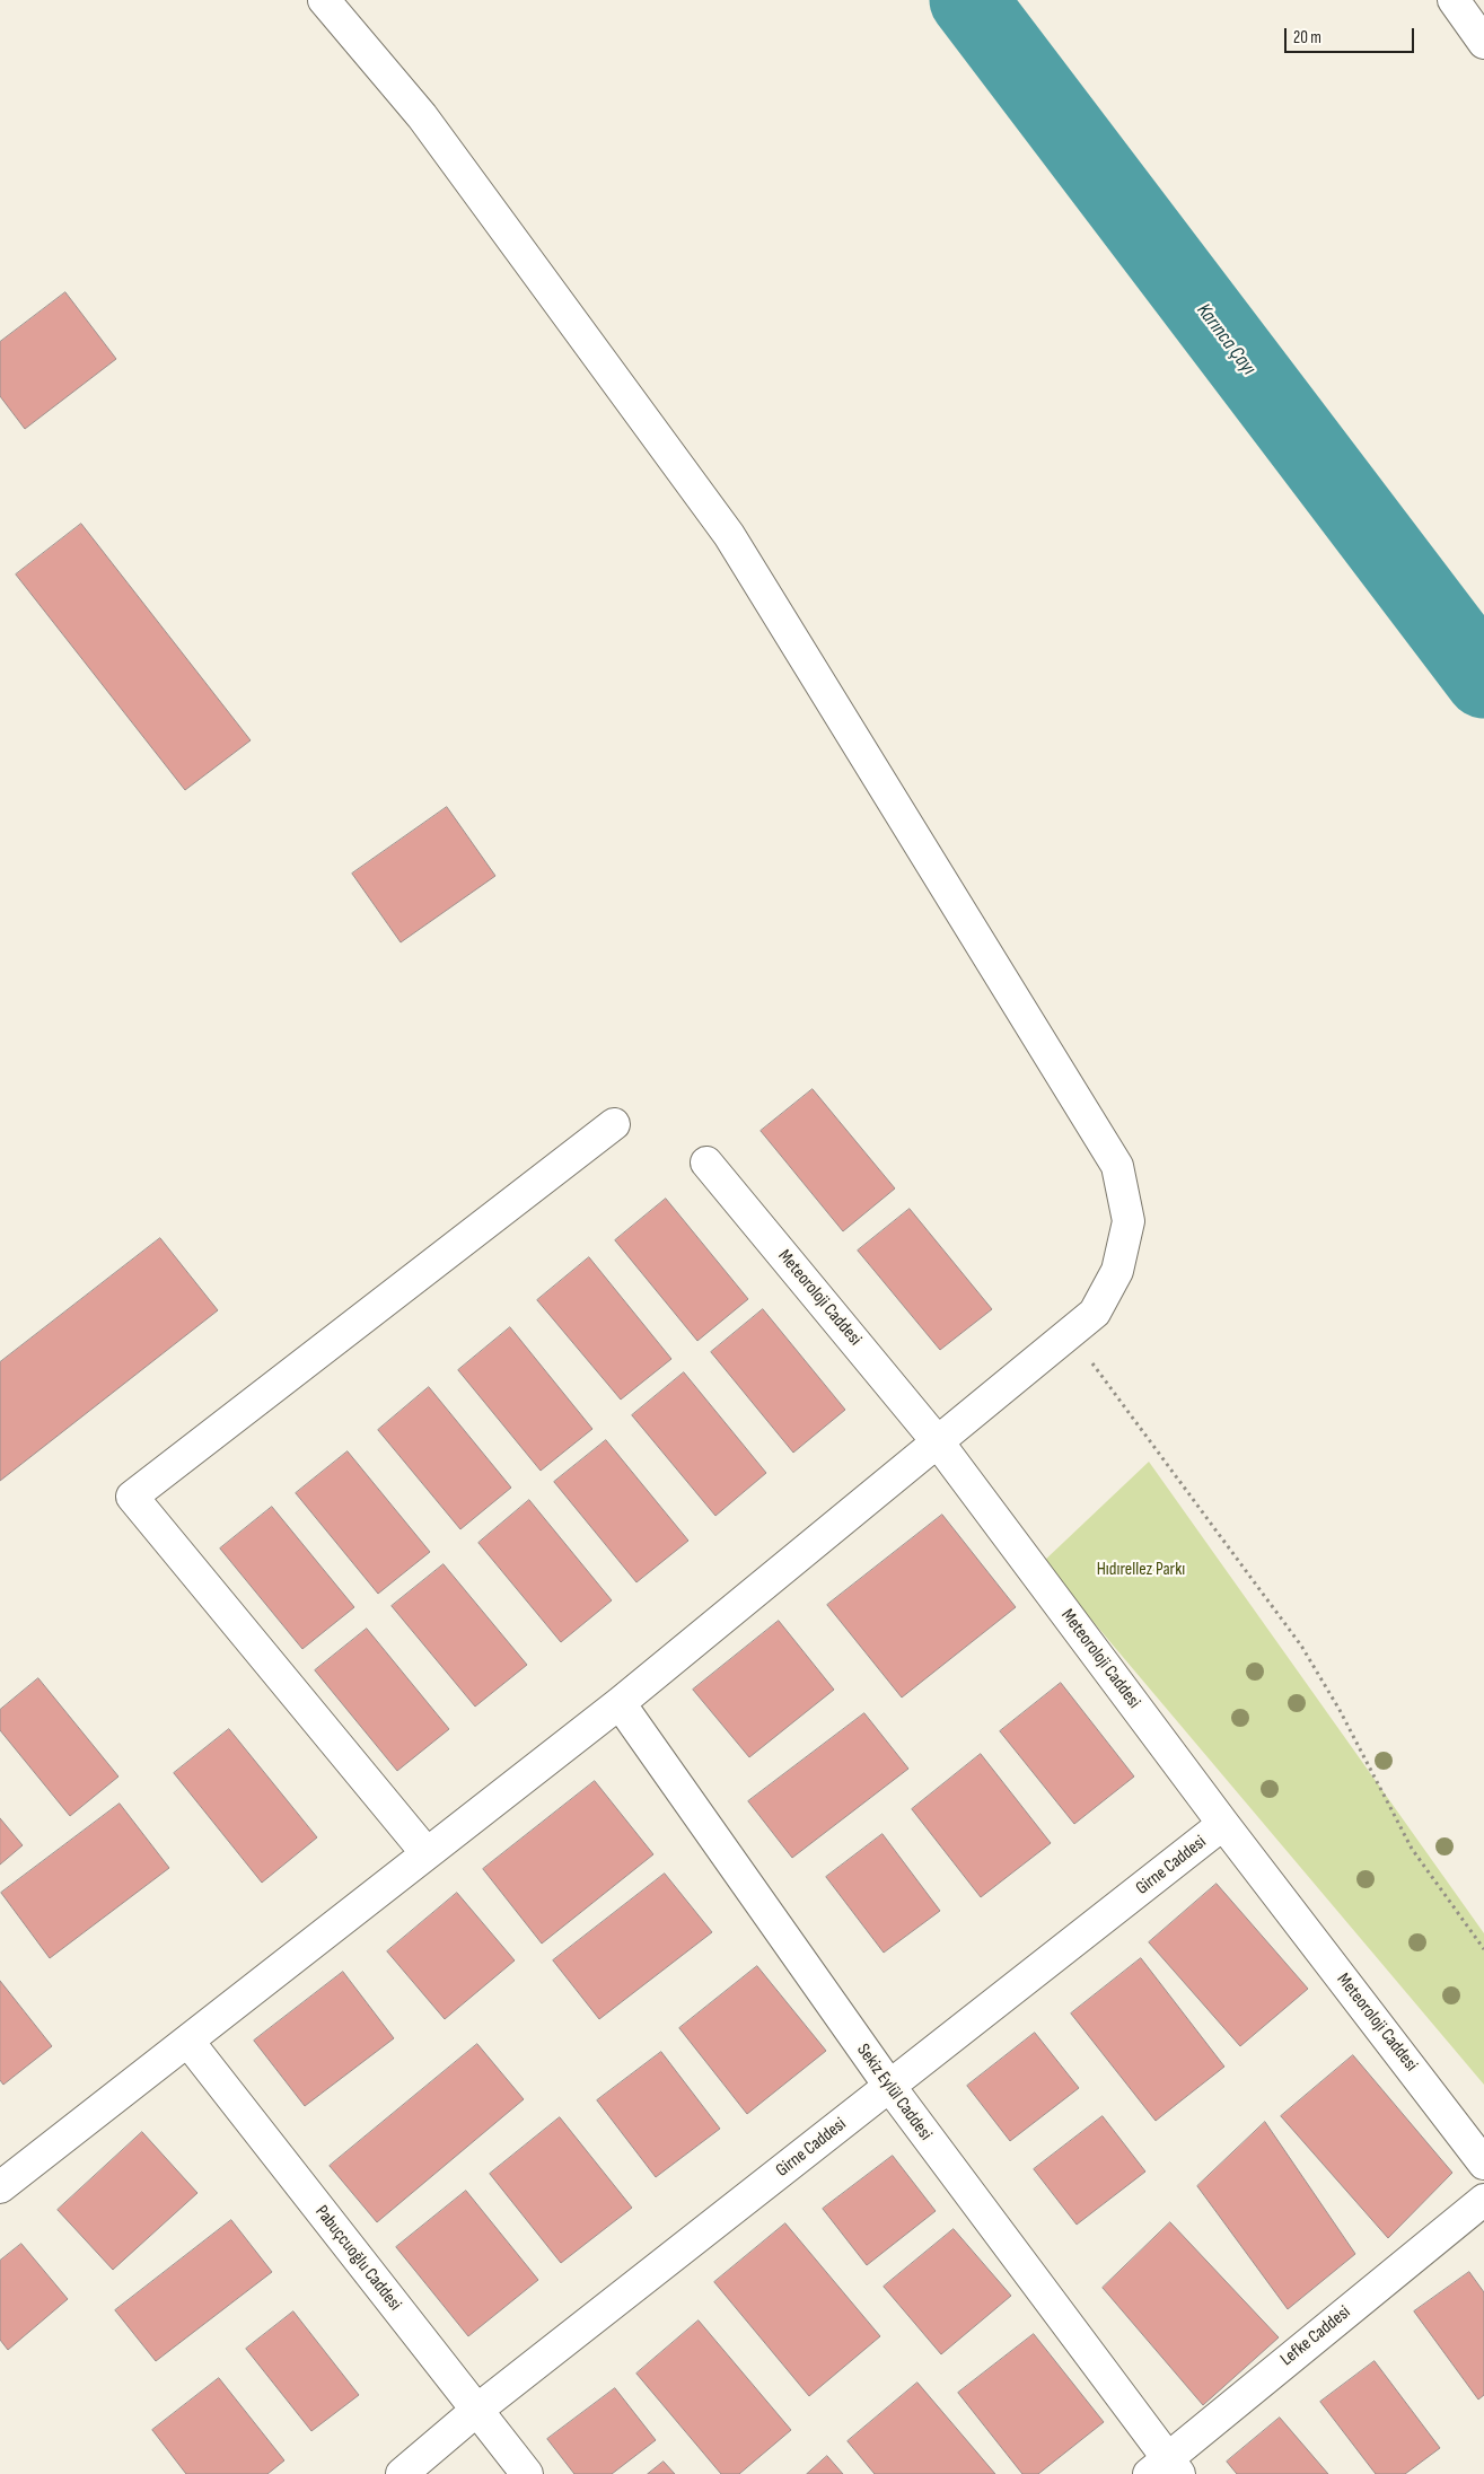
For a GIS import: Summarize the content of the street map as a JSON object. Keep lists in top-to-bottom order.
{
  "streets": {
    "street": [
      "Meteoroloji Caddesi",
      "Girne Caddesi",
      "Sekiz Eylül Caddesi",
      "Pabuçcuoğlu Caddesi",
      "Lefke Caddesi"
    ]
  },
  "crossings": [
    ["Meteoroloji Caddesi", "Girne Caddesi"],
    ["Girne Caddesi", "Sekiz Eylül Caddesi"],
    ["Girne Caddesi", "Pabuçcuoğlu Caddesi"],
    ["Sekiz Eylül Caddesi", "Lefke Caddesi"]
  ],
  "water": ["Karınca Çayı"],
  "parks": ["Hıdırellez Parkı"],
  "scale_bar": "20 m"
}
